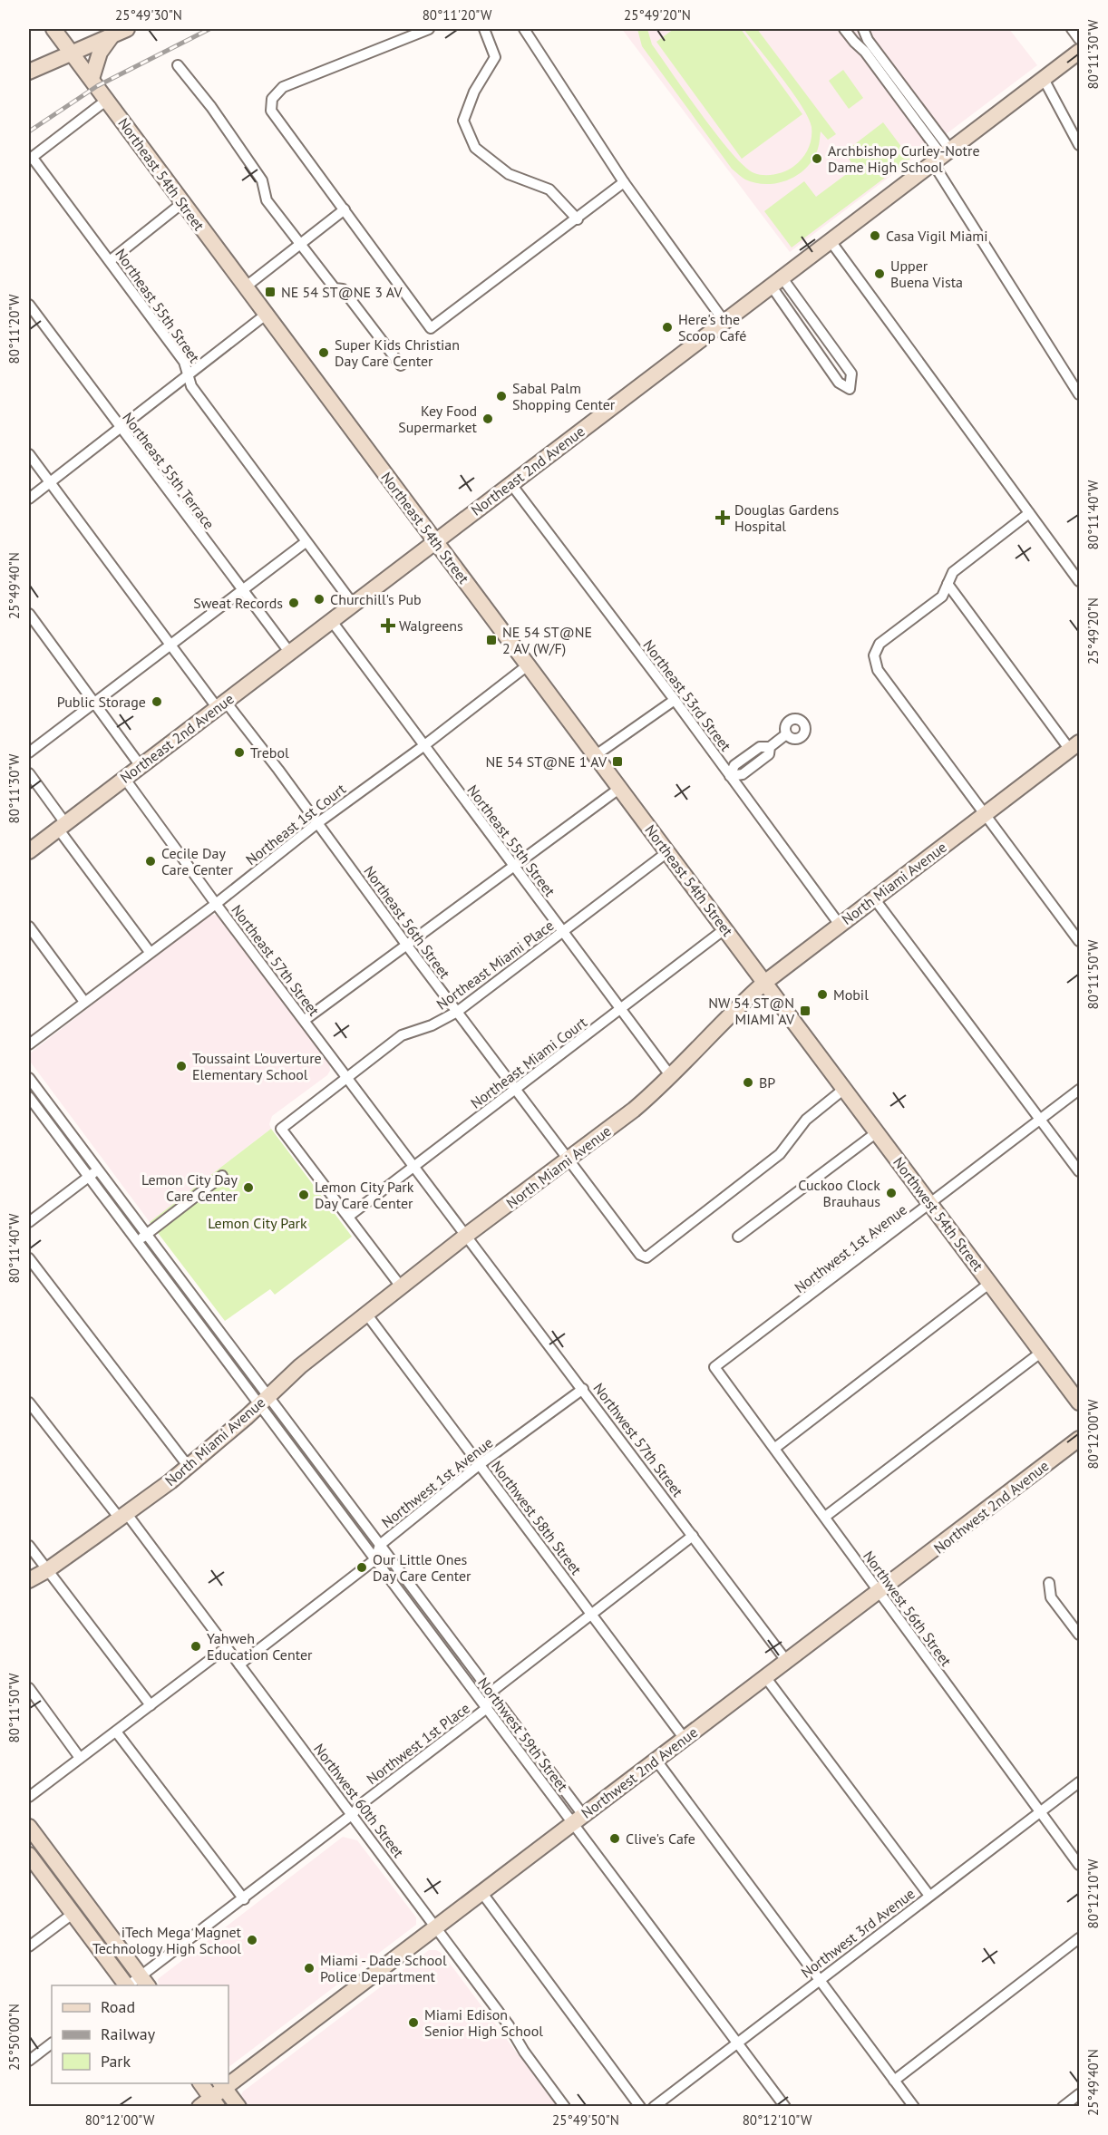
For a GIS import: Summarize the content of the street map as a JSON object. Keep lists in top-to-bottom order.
{
  "streets": {
    "main road": [
      "Northeast 54th Street",
      "Northeast 2nd Avenue",
      "North Miami Avenue",
      "Northwest 54th Street",
      "Northwest 2nd Avenue"
    ],
    "street": [
      "Northeast 55th Street",
      "Northeast 55th Terrace",
      "Northeast 53rd Street",
      "Northeast 1st Court",
      "Northeast 56th Street",
      "Northeast 57th Street",
      "Northeast Miami Place",
      "Northeast Miami Court",
      "Northwest 1st Avenue",
      "Northwest 57th Street",
      "Northwest 58th Street",
      "Northwest 56th Street",
      "Northwest 59th Street",
      "Northwest 1st Place",
      "Northwest 60th Street",
      "Northwest 3rd Avenue"
    ]
  },
  "crossings": [
    ["Northeast 54th Street", "Northeast 2nd Avenue"],
    ["Northeast 54th Street", "Northeast 1st Court"],
    ["Northeast 54th Street", "North Miami Avenue"],
    ["Northeast 54th Street", "Northeast Miami Place"],
    ["Northeast 54th Street", "Northeast Miami Court"],
    ["Northeast 54th Street", "Northwest 54th Street"],
    ["Northeast 55th Street", "Northeast 2nd Avenue"],
    ["Northeast 55th Street", "Northeast 1st Court"],
    ["Northeast 55th Street", "North Miami Avenue"],
    ["Northeast 55th Street", "Northeast Miami Place"],
    ["Northeast 55th Street", "Northeast Miami Court"],
    ["Northeast 55th Terrace", "Northeast 2nd Avenue"],
    ["Northeast 2nd Avenue", "Northeast 53rd Street"],
    ["Northeast 2nd Avenue", "Northeast 56th Street"],
    ["Northeast 2nd Avenue", "Northeast 57th Street"],
    ["Northeast 53rd Street", "North Miami Avenue"],
    ["Northeast 1st Court", "Northeast 56th Street"],
    ["Northeast 1st Court", "Northeast 57th Street"],
    ["North Miami Avenue", "Northeast 56th Street"],
    ["North Miami Avenue", "Northeast 57th Street"],
    ["North Miami Avenue", "Northwest 57th Street"],
    ["North Miami Avenue", "Northwest 58th Street"],
    ["North Miami Avenue", "Northwest 59th Street"],
    ["North Miami Avenue", "Northwest 60th Street"],
    ["Northeast 56th Street", "Northeast Miami Place"],
    ["Northeast 56th Street", "Northeast Miami Court"],
    ["Northeast 57th Street", "Northeast Miami Place"],
    ["Northeast 57th Street", "Northeast Miami Court"],
    ["Northeast 57th Street", "Northwest 57th Street"],
    ["Northeast Miami Place", "Northeast Miami Court"],
    ["Northwest 54th Street", "Northwest 1st Avenue"],
    ["Northwest 1st Avenue", "Northwest 57th Street"],
    ["Northwest 1st Avenue", "Northwest 58th Street"],
    ["Northwest 1st Avenue", "Northwest 56th Street"],
    ["Northwest 1st Avenue", "Northwest 59th Street"],
    ["Northwest 57th Street", "Northwest 2nd Avenue"],
    ["Northwest 2nd Avenue", "Northwest 58th Street"],
    ["Northwest 2nd Avenue", "Northwest 56th Street"],
    ["Northwest 2nd Avenue", "Northwest 59th Street"],
    ["Northwest 2nd Avenue", "Northwest 60th Street"],
    ["Northwest 56th Street", "Northwest 3rd Avenue"],
    ["Northwest 59th Street", "Northwest 1st Place"],
    ["Northwest 59th Street", "Northwest 3rd Avenue"],
    ["Northwest 1st Place", "Northwest 60th Street"]
  ],
  "parks": ["Lemon City Park"],
  "places": {
    "other": [
      "Archbishop Curley-Notre Dame High School",
      "Casa Vigil Miami",
      "Upper Buena Vista",
      "Here's the Scoop Café",
      "Super Kids Christian Day Care Center",
      "Sabal Palm Shopping Center",
      "Key Food Supermarket",
      "Churchill's Pub",
      "Sweat Records",
      "Public Storage",
      "Trebol",
      "Cecile Day Care Center",
      "Mobil",
      "Toussaint L'ouverture Elementary School",
      "BP",
      "Lemon City Day Care Center",
      "Cuckoo Clock Brauhaus",
      "Lemon City Park Day Care Center",
      "Our Little Ones Day Care Center",
      "Yahweh Education Center",
      "Clive's Cafe",
      "iTech Mega Magnet Technology High School",
      "Miami - Dade School Police Department",
      "Miami Edison Senior High School"
    ],
    "transit": [
      "NE 54 ST@NE 3 AV",
      "NE 54 ST@NE 2 AV (W/F)",
      "NE 54 ST@NE 1 AV",
      "NW 54 ST@N MIAMI AV"
    ],
    "health": ["Douglas Gardens Hospital", "Walgreens"]
  },
  "legend": ["Road", "Railway", "Park"],
  "coordinates": [
    "25°49'30\"N",
    "80°11'20\"W",
    "25°49'20\"N",
    "80°11'30\"W",
    "80°11'40\"W",
    "25°49'40\"N",
    "80°11'50\"W",
    "80°12'00\"W",
    "80°12'10\"W",
    "25°50'00\"N",
    "25°49'50\"N"
  ]
}
